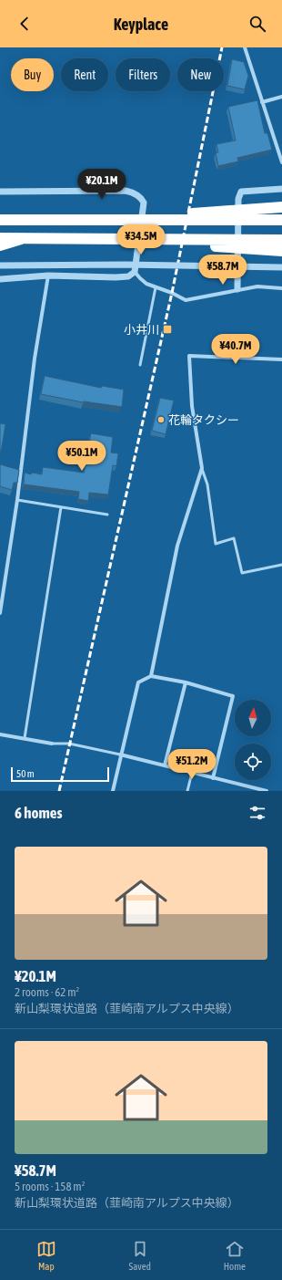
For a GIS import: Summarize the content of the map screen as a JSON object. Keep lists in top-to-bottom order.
{
  "places": {
    "transit": ["小井川"],
    "other": ["花輪タクシー"]
  },
  "scale_bar": "50 m",
  "north": "top",
  "page": {
    "header": "Keyplace",
    "chip": [
      "Buy",
      "Rent",
      "Filters",
      "New"
    ],
    "price": [
      "¥20.1M",
      "¥34.5M",
      "¥58.7M",
      "¥40.7M",
      "¥50.1M",
      "¥51.2M"
    ],
    "scale": "50 m",
    "heading": "6 homes",
    "list": [
      {
        "name": "¥20.1M",
        "note": "2 rooms · 62 m² · 新山梨環状道路（韮崎南アルプス中央線）"
      },
      {
        "name": "¥58.7M",
        "note": "5 rooms · 158 m² · 新山梨環状道路（韮崎南アルプス中央線）"
      }
    ],
    "tabs": ["Map", "Saved", "Home"]
  }
}
